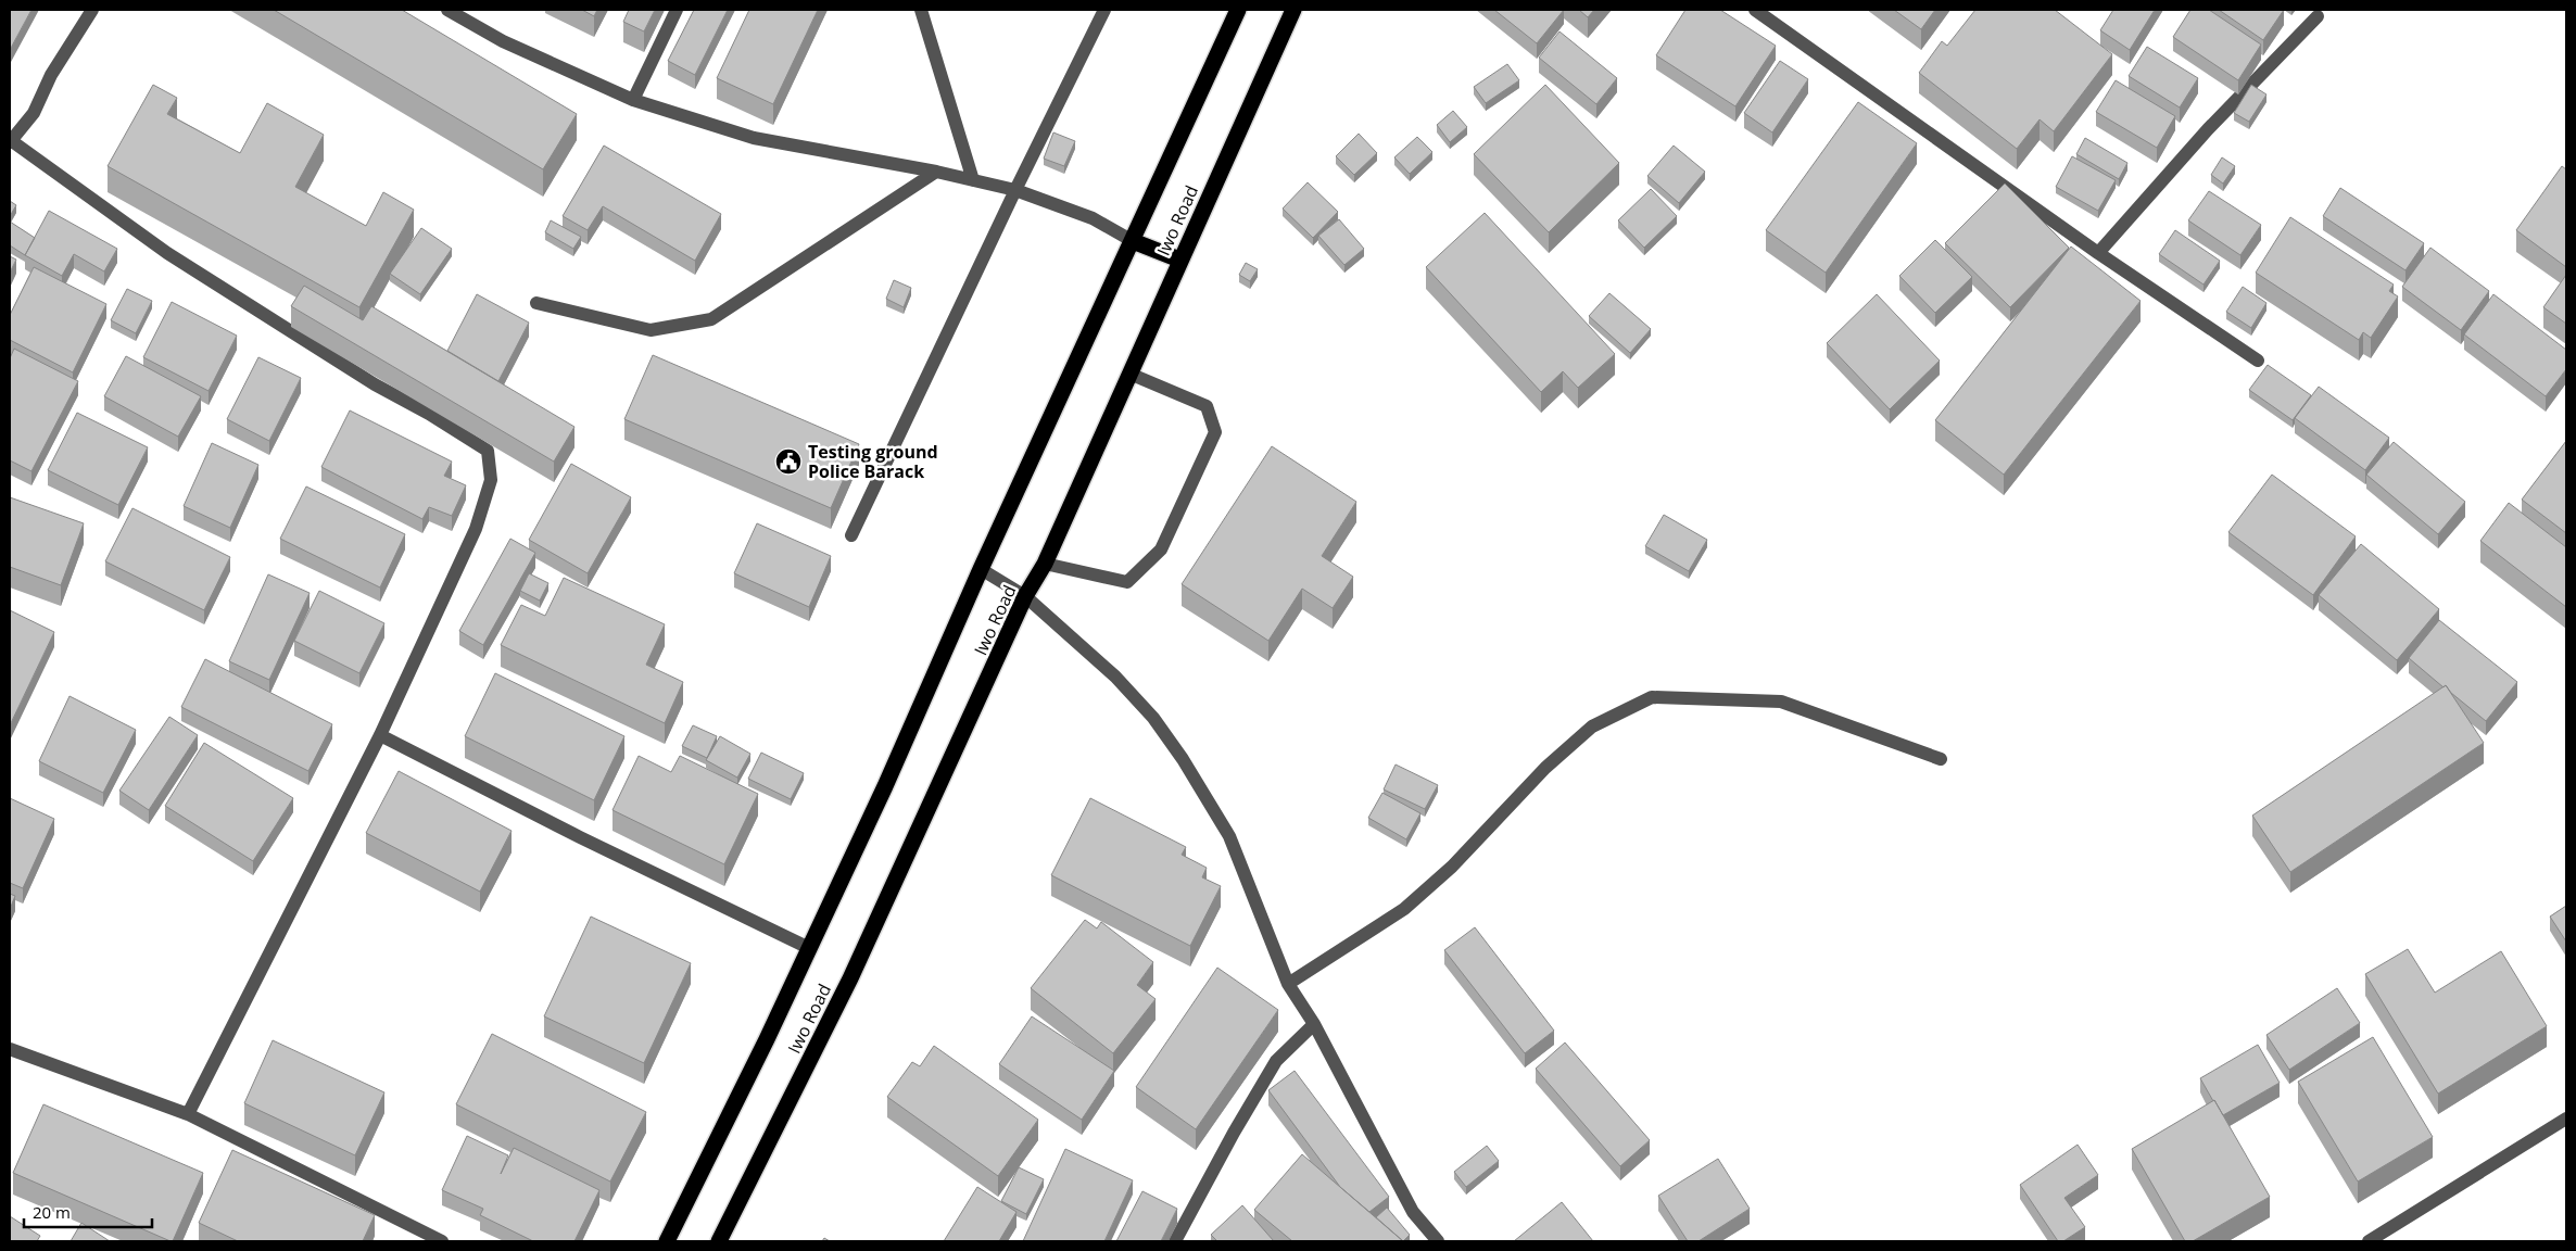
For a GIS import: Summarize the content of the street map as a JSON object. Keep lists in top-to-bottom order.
{
  "streets": {
    "highway": ["Iwo Road"]
  },
  "places": {
    "public building": ["Testing ground Police Barack"]
  },
  "scale_bar": "20 m"
}
